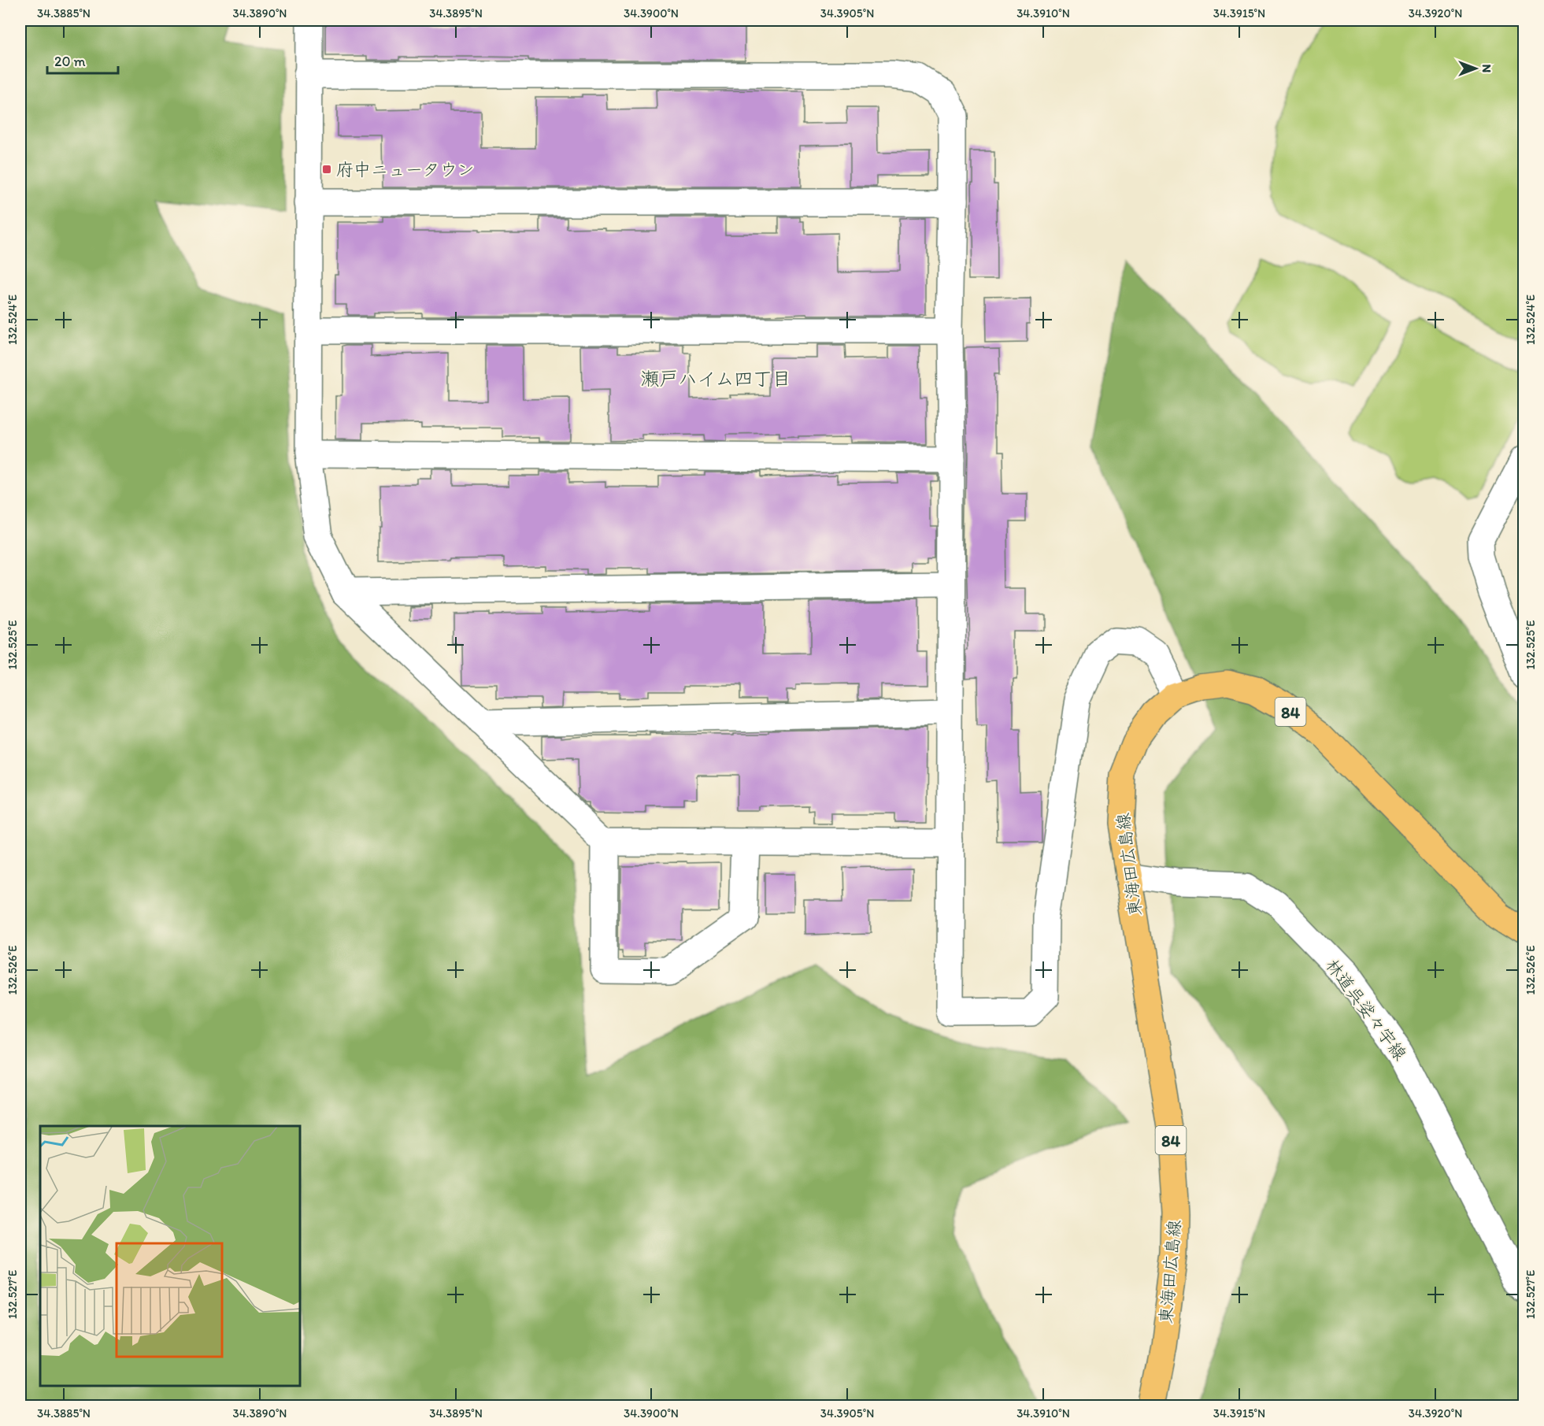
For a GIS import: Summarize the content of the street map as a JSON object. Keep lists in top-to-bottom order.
{
  "streets": {
    "main road": ["84", "東海田広島線"],
    "street": ["林道呉娑々宇線"]
  },
  "crossings": [
    ["東海田広島線", "林道呉娑々宇線"]
  ],
  "districts": ["瀬戸ハイム四丁目"],
  "places": {
    "transit": ["府中ニュータウン"]
  },
  "scale_bar": "20 m",
  "north": "right",
  "coordinates": [
    "34.3885°N",
    "34.3890°N",
    "34.3895°N",
    "34.3900°N",
    "34.3905°N",
    "34.3910°N",
    "34.3915°N",
    "34.3920°N",
    "132.524°E",
    "132.525°E",
    "132.526°E",
    "132.527°E"
  ]
}
